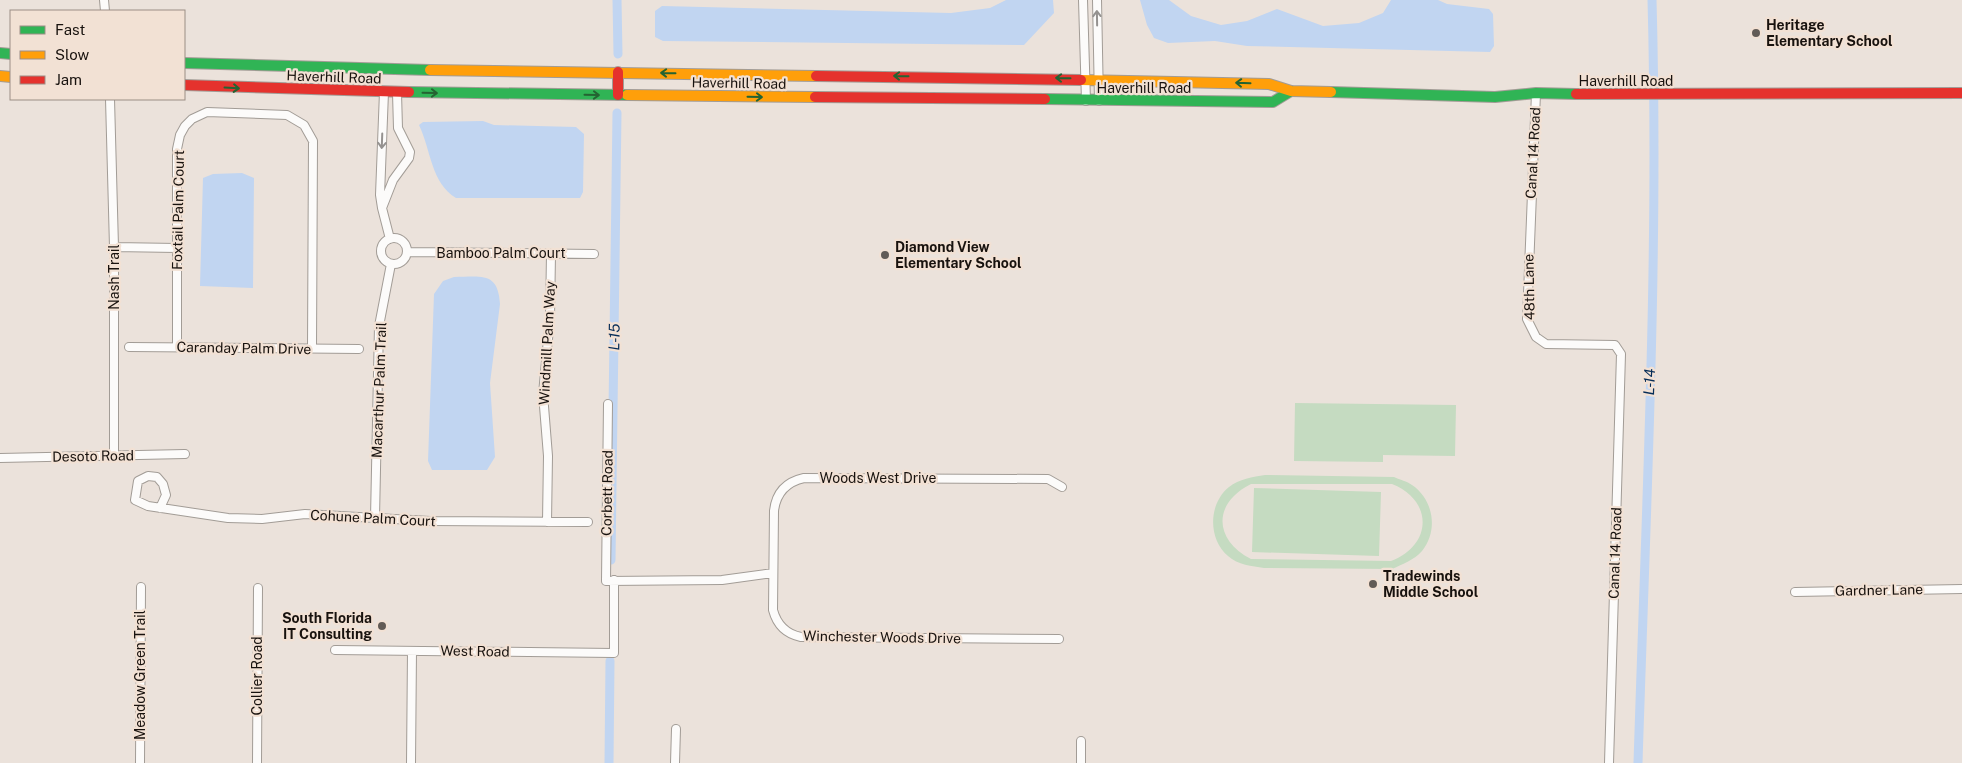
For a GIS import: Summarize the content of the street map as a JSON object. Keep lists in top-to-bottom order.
{
  "streets": {
    "street": [
      "Haverhill Road",
      "Canal 14 Road",
      "Foxtail Palm Court",
      "Bamboo Palm Court",
      "Nash Trail",
      "48th Lane",
      "Windmill Palm Way",
      "Caranday Palm Drive",
      "Macarthur Palm Trail",
      "Desoto Road",
      "Woods West Drive",
      "Corbett Road",
      "Cohune Palm Court",
      "Gardner Lane",
      "Winchester Woods Drive",
      "West Road",
      "Meadow Green Trail",
      "Collier Road"
    ]
  },
  "crossings": [
    ["Haverhill Road", "Canal 14 Road"],
    ["Canal 14 Road", "48th Lane"],
    ["Foxtail Palm Court", "Caranday Palm Drive"],
    ["Bamboo Palm Court", "Windmill Palm Way"],
    ["Bamboo Palm Court", "Macarthur Palm Trail"],
    ["Nash Trail", "Desoto Road"],
    ["Windmill Palm Way", "Cohune Palm Court"],
    ["Macarthur Palm Trail", "Cohune Palm Court"],
    ["Woods West Drive", "Winchester Woods Drive"],
    ["Corbett Road", "West Road"]
  ],
  "water": ["L-15", "L-14"],
  "places": [
    "Heritage Elementary School",
    "Diamond View Elementary School",
    "Tradewinds Middle School",
    "South Florida IT Consulting"
  ],
  "legend": ["Fast", "Slow", "Jam"]
}
